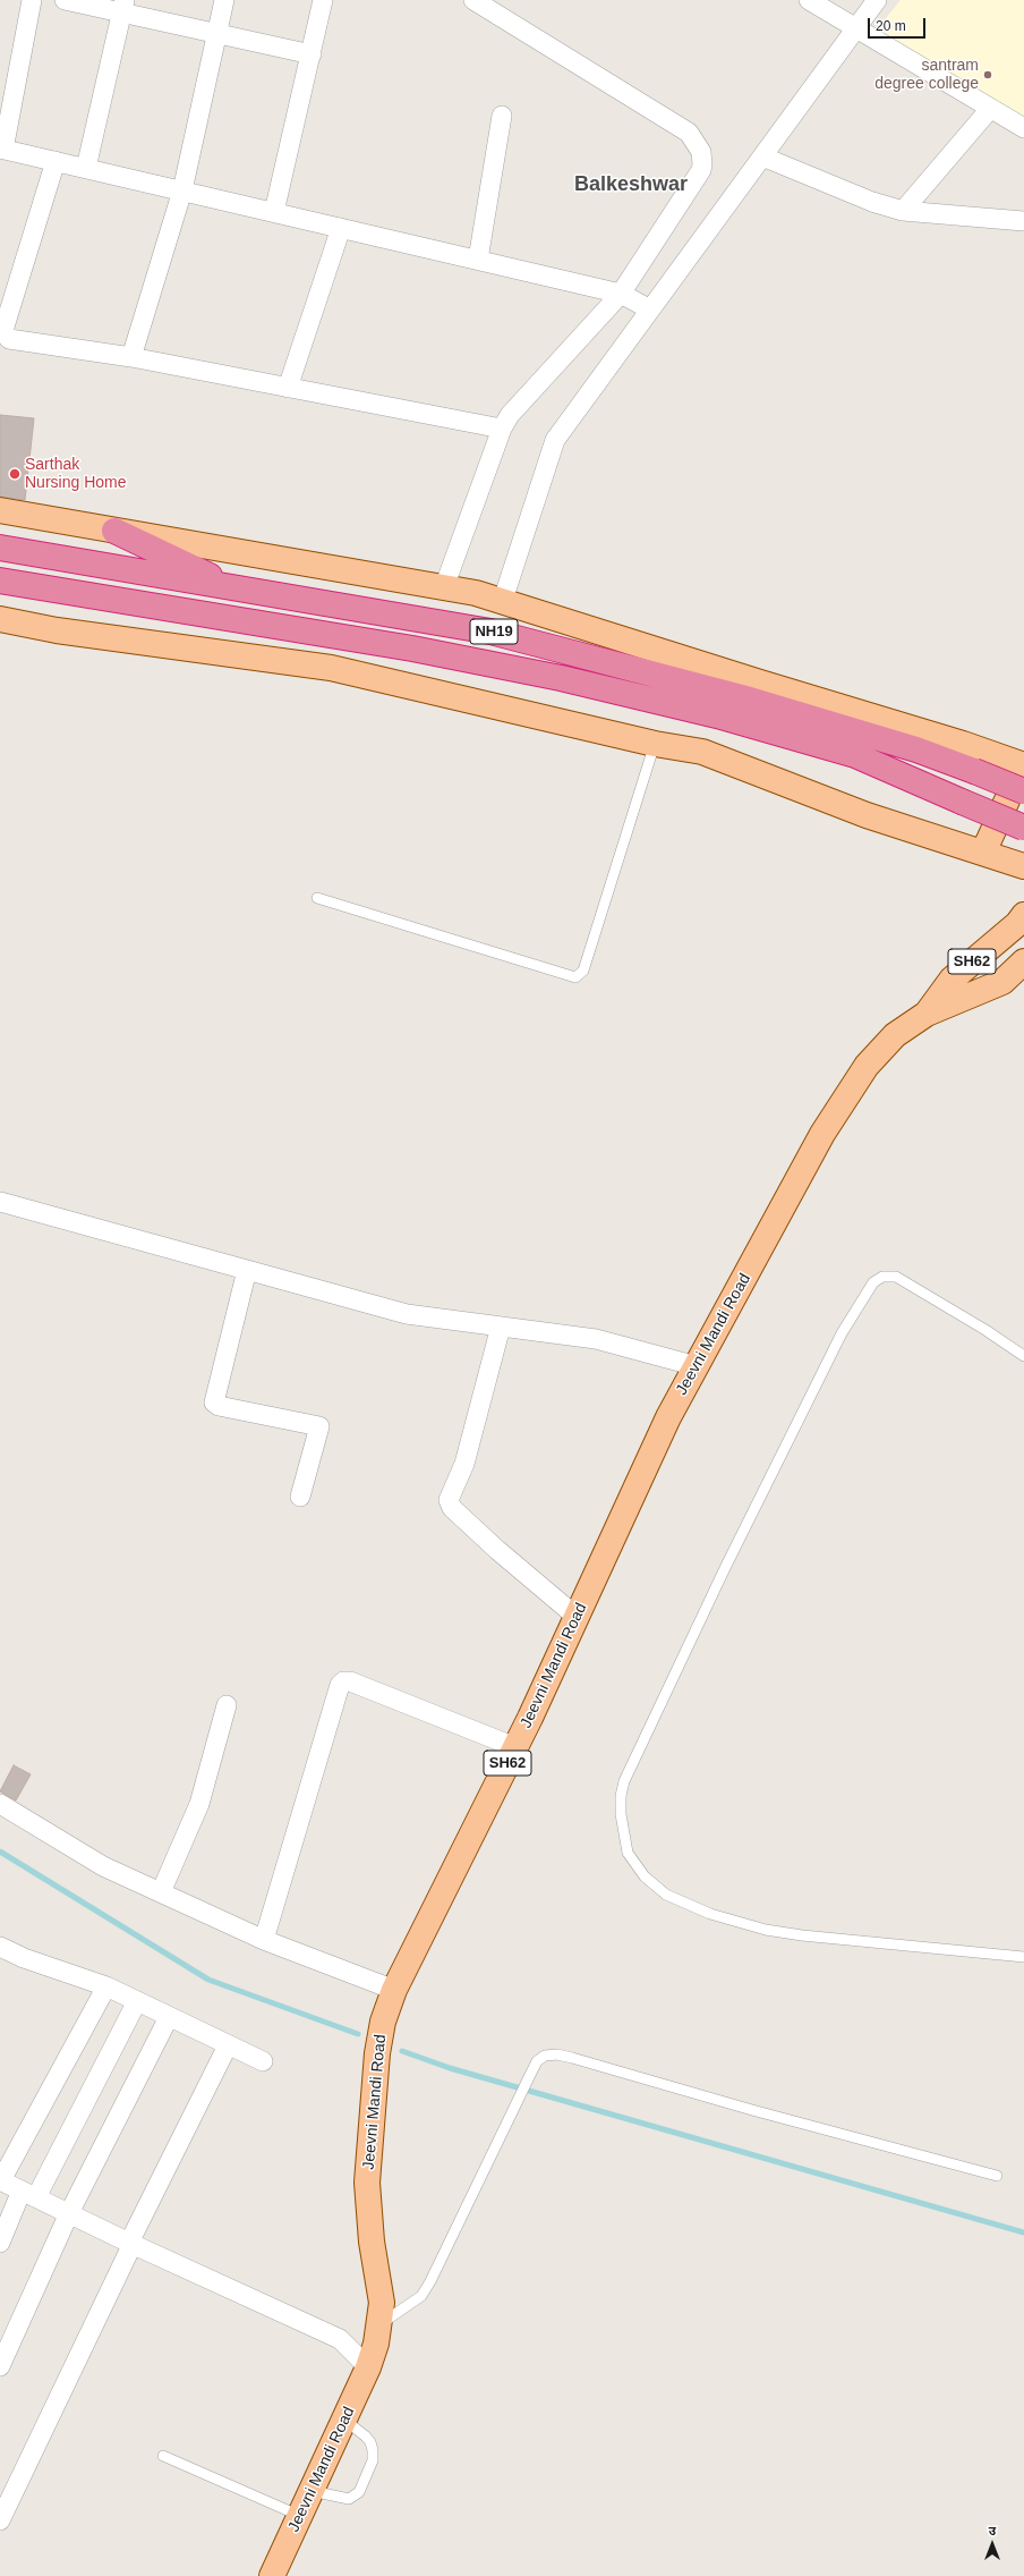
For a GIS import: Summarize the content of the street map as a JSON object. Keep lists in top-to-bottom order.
{
  "streets": {
    "highway": ["NH19"],
    "main road": ["SH62", "Jeevni Mandi Road"]
  },
  "districts": ["Balkeshwar"],
  "places": ["santram degree college", "Sarthak Nursing Home"],
  "scale_bar": "20 m",
  "north": "top"
}
